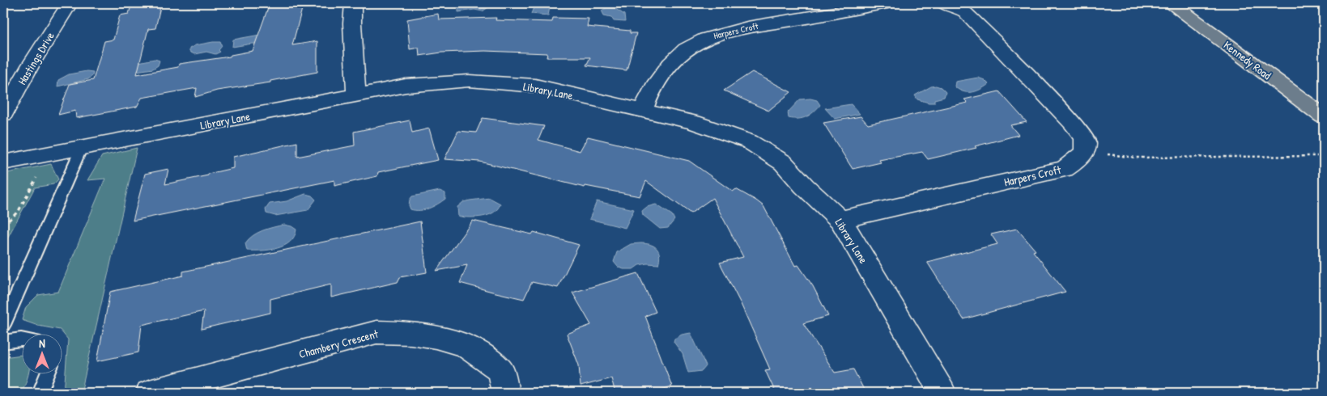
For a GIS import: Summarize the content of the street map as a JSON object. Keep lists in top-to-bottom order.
{
  "streets": {
    "main road": ["Kennedy Road"],
    "street": [
      "Harpers Croft",
      "Hastings Drive",
      "Library Lane",
      "Chambery Crescent"
    ]
  },
  "crossings": [
    ["Harpers Croft", "Library Lane"]
  ],
  "north": "top"
}
